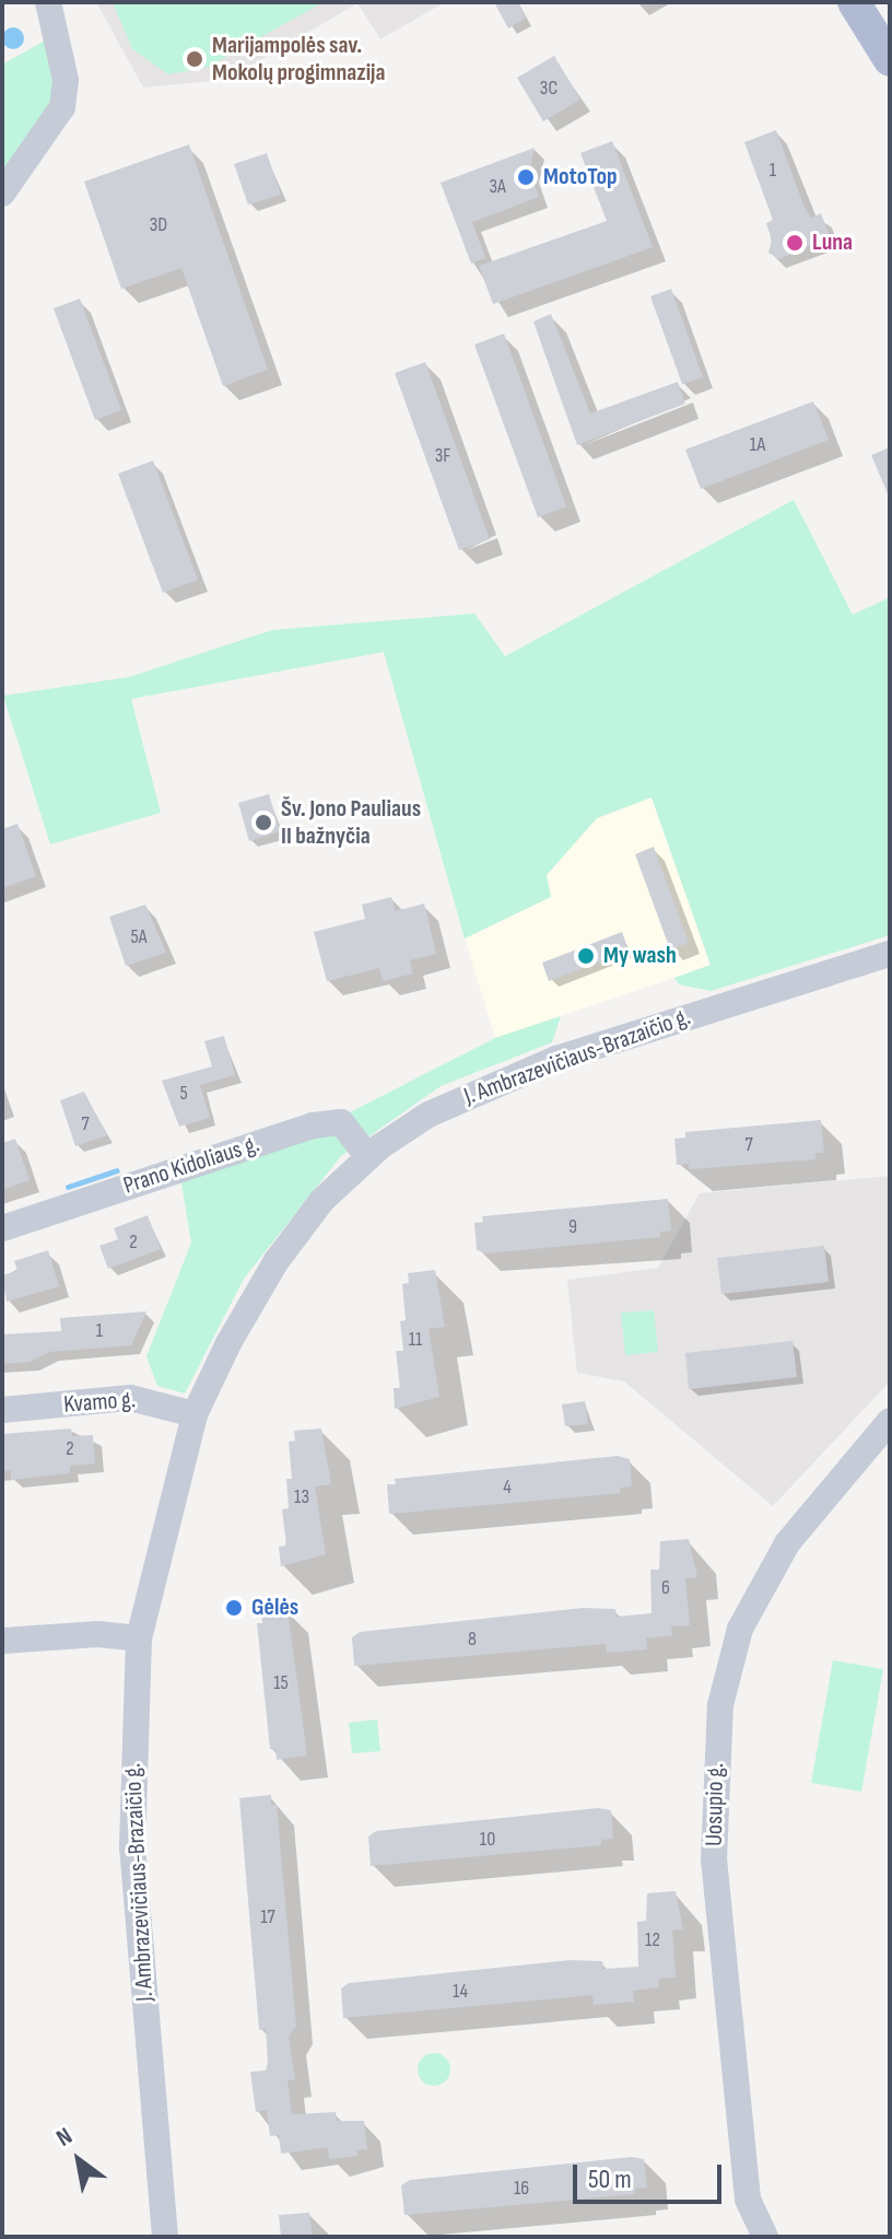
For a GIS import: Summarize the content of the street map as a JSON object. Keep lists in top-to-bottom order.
{
  "streets": {
    "street": [
      "J. Ambrazevičiaus-Brazaičio g.",
      "Prano Kidoliaus g.",
      "Kvamo g.",
      "Uosupio g."
    ]
  },
  "crossings": [
    ["J. Ambrazevičiaus-Brazaičio g.", "Prano Kidoliaus g."],
    ["J. Ambrazevičiaus-Brazaičio g.", "Kvamo g."]
  ],
  "places": [
    "Marijampolės sav. Mokolų progimnazija",
    "MotoTop",
    "Luna",
    "Šv. Jono Pauliaus II bažnyčia",
    "My wash",
    "Gėlės"
  ],
  "house_numbers": [
    "3C",
    "1",
    "3A",
    "3D",
    "1A",
    "3F",
    "5A",
    "5",
    "7",
    "7",
    "9",
    "2",
    "1",
    "11",
    "2",
    "4",
    "13",
    "6",
    "8",
    "15",
    "10",
    "17",
    "12",
    "14",
    "16"
  ],
  "scale_bar": "50 m",
  "north": "top left"
}
